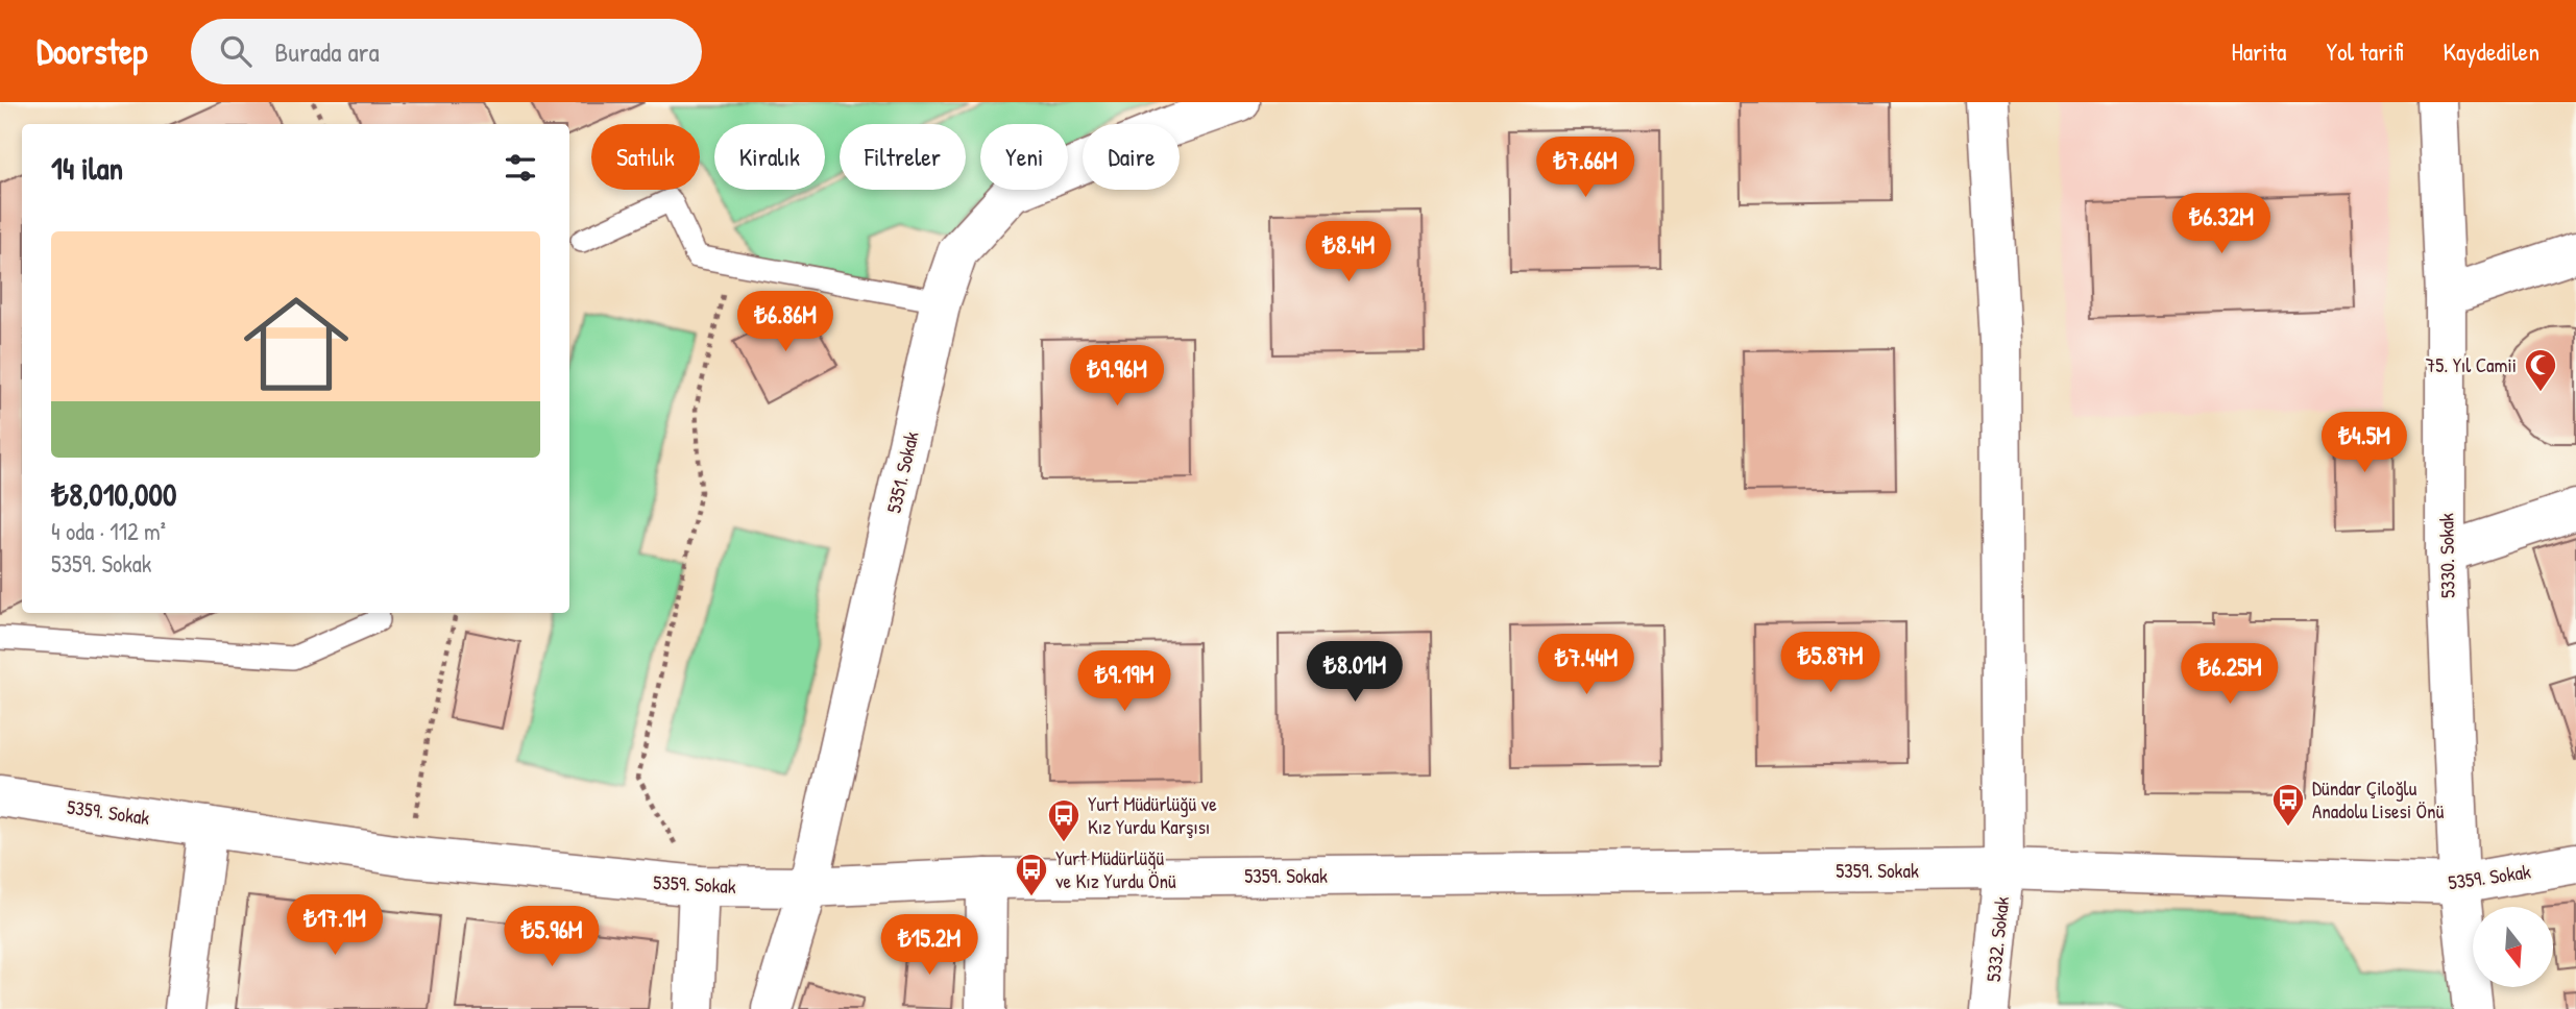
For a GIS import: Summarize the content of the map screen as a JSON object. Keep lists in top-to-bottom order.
{
  "streets": {
    "street": [
      "5351. Sokak",
      "5330. Sokak",
      "5359. Sokak",
      "5332. Sokak"
    ]
  },
  "crossings": [
    ["5351. Sokak", "5359. Sokak"],
    ["5330. Sokak", "5359. Sokak"],
    ["5359. Sokak", "5332. Sokak"]
  ],
  "places": {
    "mosque": ["75. Yıl Camii"],
    "bus stop": ["Dündar Çiloğlu Anadolu Lisesi Önü", "Yurt Müdürlüğü ve Kız Yurdu Karşısı", "Yurt Müdürlüğü ve Kız Yurdu Önü"]
  },
  "north": "bottom",
  "page": {
    "header": "Doorstep",
    "search": "Burada ara",
    "nav": ["Harita", "Yol tarifi", "Kaydedilen"],
    "chip": [
      "Satılık",
      "Kiralık",
      "Filtreler",
      "Yeni",
      "Daire"
    ],
    "heading": "14 ilan",
    "price": [
      "₺7.66M",
      "₺6.32M",
      "₺8.4M",
      "₺6.86M",
      "₺9.96M",
      "₺4.5M",
      "₺5.87M",
      "₺7.44M",
      "₺8.01M",
      "₺6.25M",
      "₺9.19M",
      "₺17.1M",
      "₺5.96M",
      "₺15.2M"
    ],
    "list": [
      {
        "name": "₺8,010,000",
        "note": "4 oda · 112 m² · 5359. Sokak"
      }
    ]
  }
}
